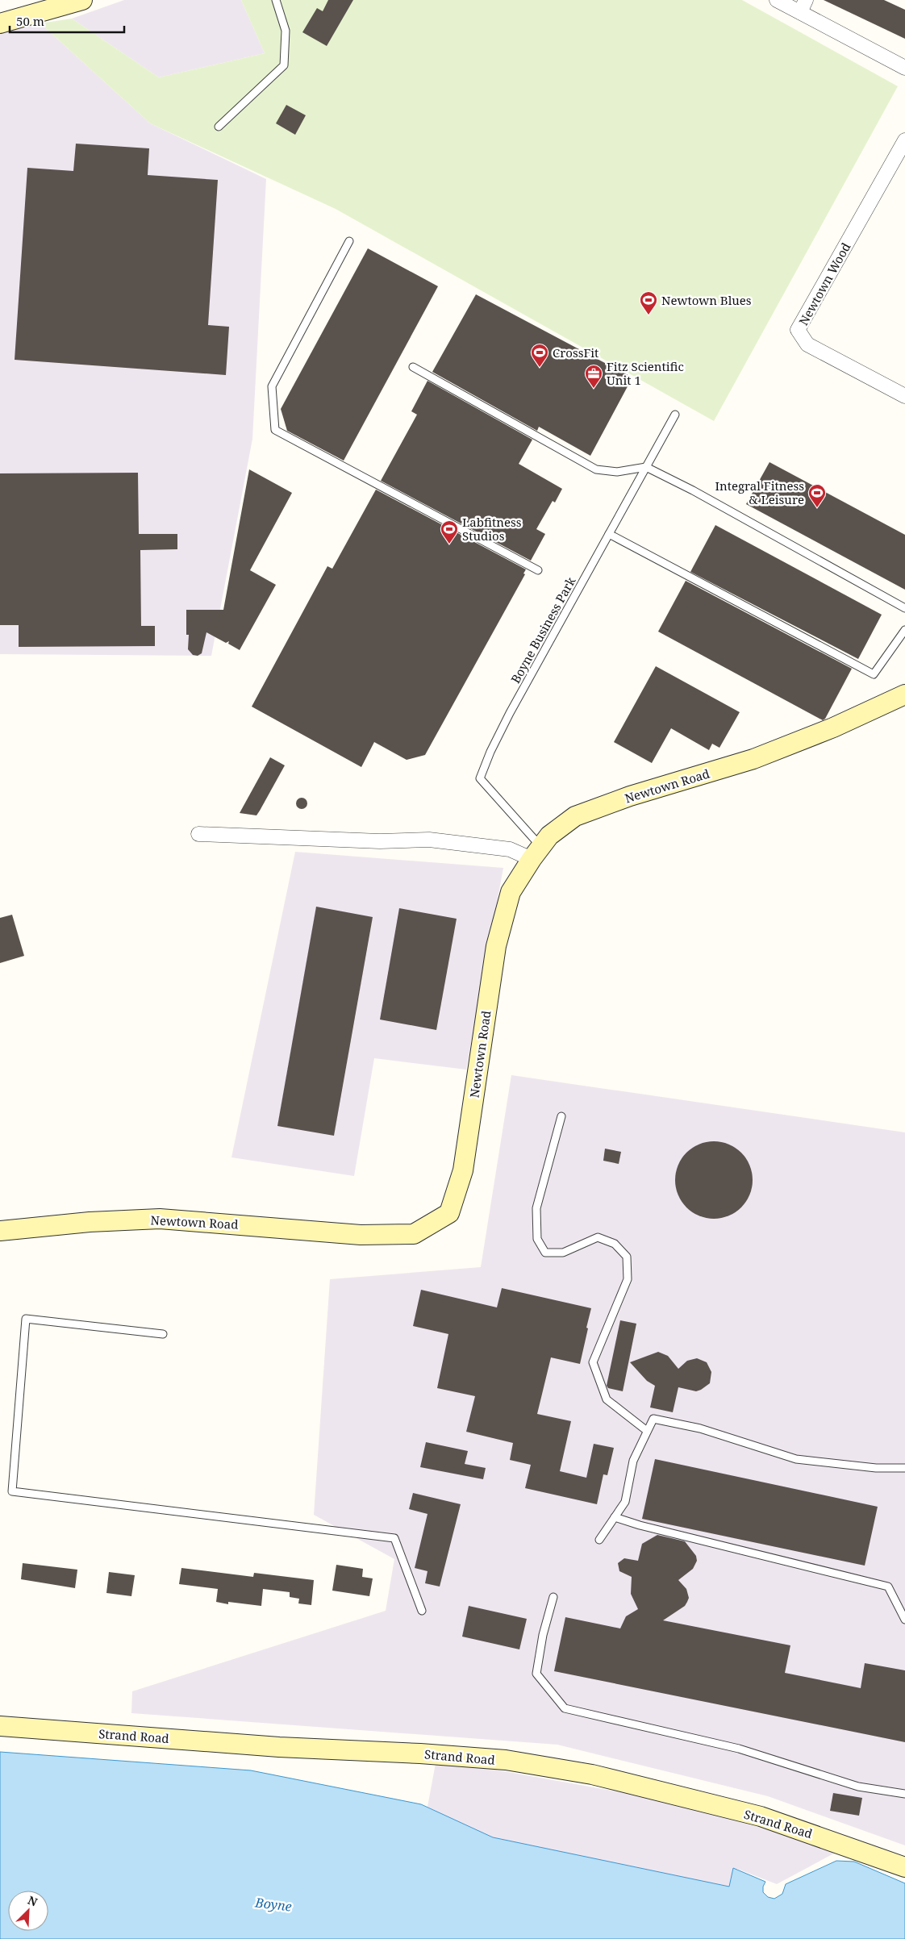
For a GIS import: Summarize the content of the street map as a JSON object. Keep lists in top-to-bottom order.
{
  "streets": {
    "street": ["Newtown Wood", "Newtown Road", "Strand Road"],
    "lane": ["Boyne Business Park"]
  },
  "crossings": [
    ["Boyne Business Park", "Newtown Road"]
  ],
  "water": ["Boyne"],
  "places": {
    "sports": [
      "Newtown Blues",
      "CrossFit",
      "Integral Fitness & Leisure",
      "Labfitness Studios"
    ],
    "office": ["Fitz Scientific Unit 1"]
  },
  "scale_bar": "50 m",
  "north": "top right"
}
